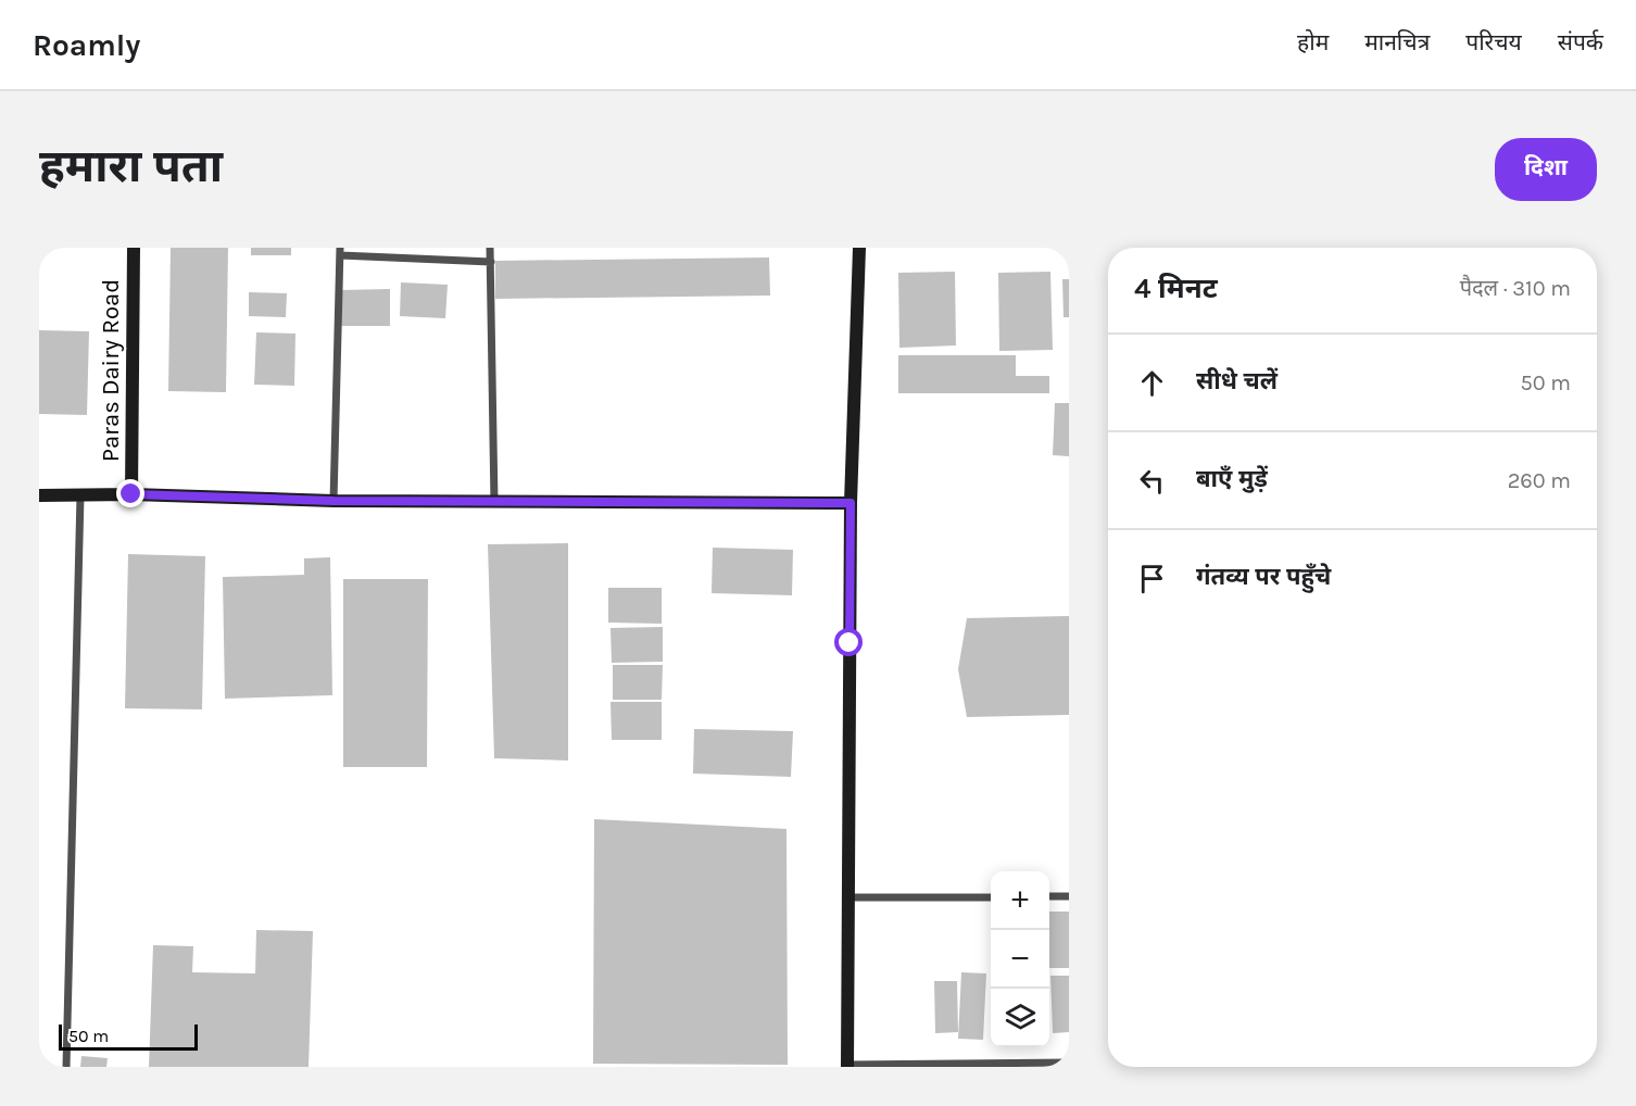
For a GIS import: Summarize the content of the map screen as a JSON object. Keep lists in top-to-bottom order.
{
  "streets": {
    "street": ["Paras Dairy Road"]
  },
  "scale_bar": "50 m",
  "page": {
    "header": "Roamly",
    "nav": [
      "होम",
      "मानचित्र",
      "परिचय",
      "संपर्क"
    ],
    "buttons": "दिशा",
    "title": "हमारा पता",
    "heading": ["4 मिनट", "पैदल · 310 m"],
    "list": [
      ["सीधे चलें", "50 m"],
      ["बाएँ मुड़ें", "260 m"],
      "गंतव्य पर पहुँचे"
    ],
    "map_buttons": ["+", "−"],
    "scale": "50 m"
  }
}
